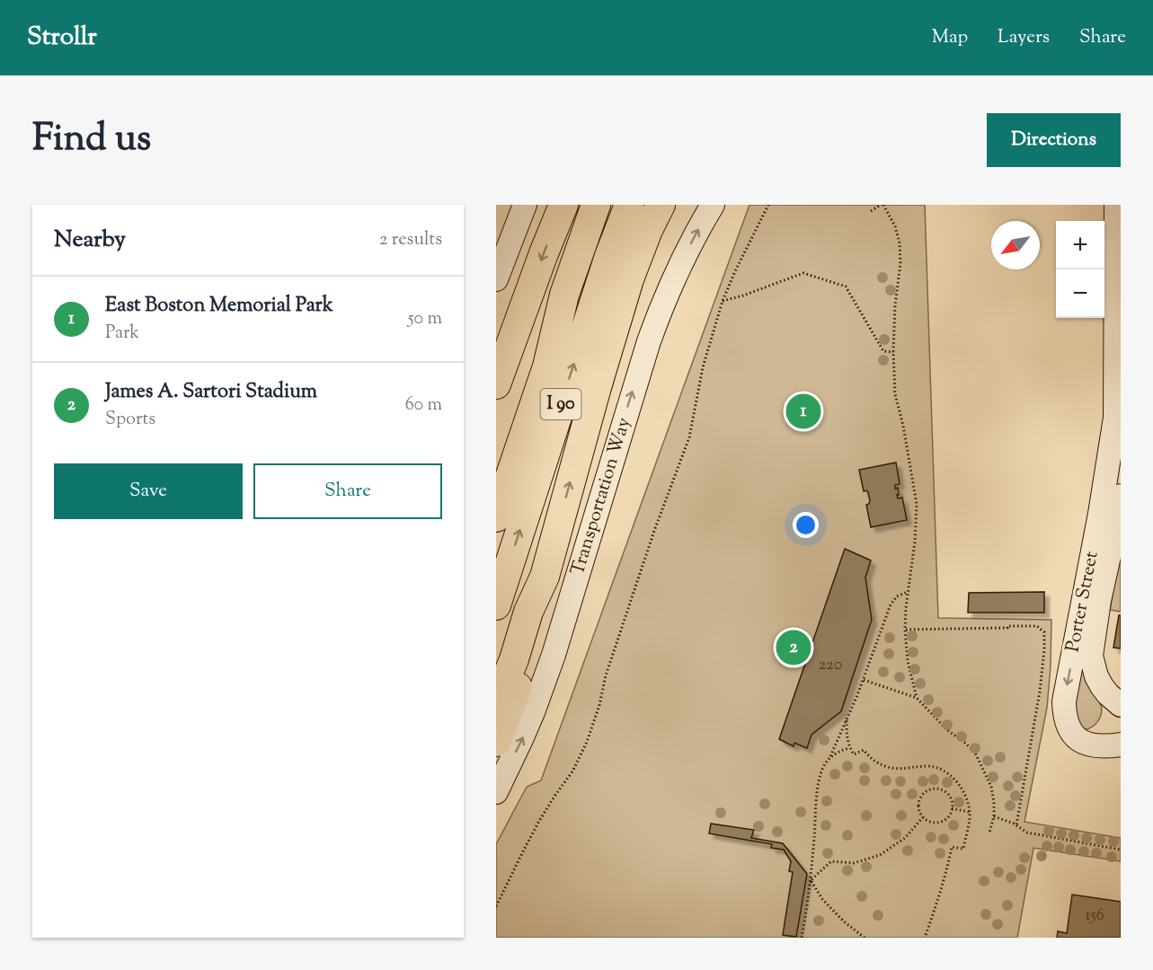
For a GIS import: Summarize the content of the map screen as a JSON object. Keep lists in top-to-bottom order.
{
  "streets": {
    "highway": ["I 90"],
    "main road": ["Transportation Way", "Porter Street"]
  },
  "one_way": ["Transportation Way"],
  "house_numbers": ["220", "156"],
  "north": "bottom left",
  "page": {
    "header": "Strollr",
    "nav": ["Map", "Layers", "Share"],
    "title": "Find us",
    "buttons": [
      "Directions",
      ["Save", "Share"]
    ],
    "heading": ["Nearby", "2 results"],
    "map_buttons": ["+", "−"],
    "list": [
      {
        "mark": "1",
        "name": "East Boston Memorial Park",
        "note": "Park",
        "value": "50 m"
      },
      {
        "mark": "2",
        "name": "James A. Sartori Stadium",
        "note": "Sports",
        "value": "60 m"
      }
    ],
    "pins": ["1", "2"]
  }
}
